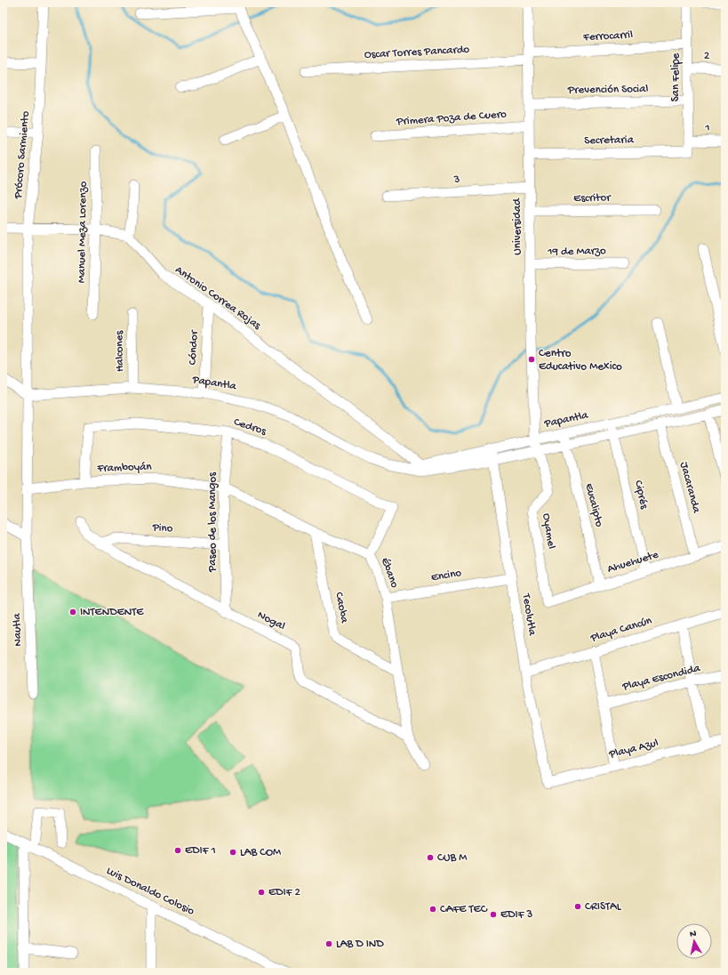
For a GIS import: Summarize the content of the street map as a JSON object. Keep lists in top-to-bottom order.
{
  "streets": {
    "street": [
      "Ferrocarril",
      "Oscar Torres Pancardo",
      "2",
      "San Felipe",
      "Prevención Social",
      "Primera Poza de Cuero",
      "1",
      "Secretaria",
      "Prócoro Sarmiento",
      "3",
      "Escritor",
      "Universidad",
      "Manuel Meza Lorenzo",
      "19 de Marzo",
      "Antonio Correa Rojas",
      "Cóndor",
      "Halcones",
      "Papantla",
      "Cedros",
      "Framboyán",
      "Jacaranda",
      "Ciprés",
      "Eucalipto",
      "Paseo de los Mangos",
      "Pino",
      "Oyamel",
      "Ahuehuete",
      "Ébano",
      "Encino",
      "Caoba",
      "Tecolutla",
      "Nogal",
      "Nautla",
      "Playa Cancún",
      "Playa Escondida",
      "Playa Azul",
      "Luis Donaldo Colosio"
    ]
  },
  "crossings": [
    ["Ferrocarril", "Oscar Torres Pancardo"],
    ["Ferrocarril", "San Felipe"],
    ["Ferrocarril", "Universidad"],
    ["Oscar Torres Pancardo", "Universidad"],
    ["2", "San Felipe"],
    ["San Felipe", "Prevención Social"],
    ["San Felipe", "1"],
    ["San Felipe", "Secretaria"],
    ["Prevención Social", "Universidad"],
    ["Primera Poza de Cuero", "Universidad"],
    ["Secretaria", "Universidad"],
    ["Prócoro Sarmiento", "Papantla"],
    ["Prócoro Sarmiento", "Nautla"],
    ["3", "Universidad"],
    ["Escritor", "Universidad"],
    ["Universidad", "19 de Marzo"],
    ["Universidad", "Papantla"],
    ["Universidad", "Oyamel"],
    ["Antonio Correa Rojas", "Cóndor"],
    ["Antonio Correa Rojas", "Papantla"],
    ["Cóndor", "Papantla"],
    ["Halcones", "Papantla"],
    ["Papantla", "Jacaranda"],
    ["Papantla", "Ciprés"],
    ["Papantla", "Eucalipto"],
    ["Papantla", "Oyamel"],
    ["Papantla", "Tecolutla"],
    ["Papantla", "Nautla"],
    ["Cedros", "Framboyán"],
    ["Cedros", "Paseo de los Mangos"],
    ["Cedros", "Ébano"],
    ["Framboyán", "Paseo de los Mangos"],
    ["Framboyán", "Ébano"],
    ["Framboyán", "Nautla"],
    ["Jacaranda", "Ahuehuete"],
    ["Ciprés", "Ahuehuete"],
    ["Eucalipto", "Ahuehuete"],
    ["Paseo de los Mangos", "Pino"],
    ["Paseo de los Mangos", "Ébano"],
    ["Paseo de los Mangos", "Nogal"],
    ["Pino", "Nogal"],
    ["Oyamel", "Ahuehuete"],
    ["Ébano", "Encino"],
    ["Ébano", "Caoba"],
    ["Ébano", "Nogal"],
    ["Encino", "Tecolutla"],
    ["Tecolutla", "Playa Cancún"],
    ["Tecolutla", "Playa Azul"]
  ],
  "places": [
    "Centro Educativo Mexico",
    "INTENDENTE",
    "EDIF 1",
    "LAB COM",
    "CUB M",
    "EDIF 2",
    "CRISTAL",
    "CAFE TEC",
    "EDIF 3",
    "LAB D IND"
  ],
  "north": "top"
}
